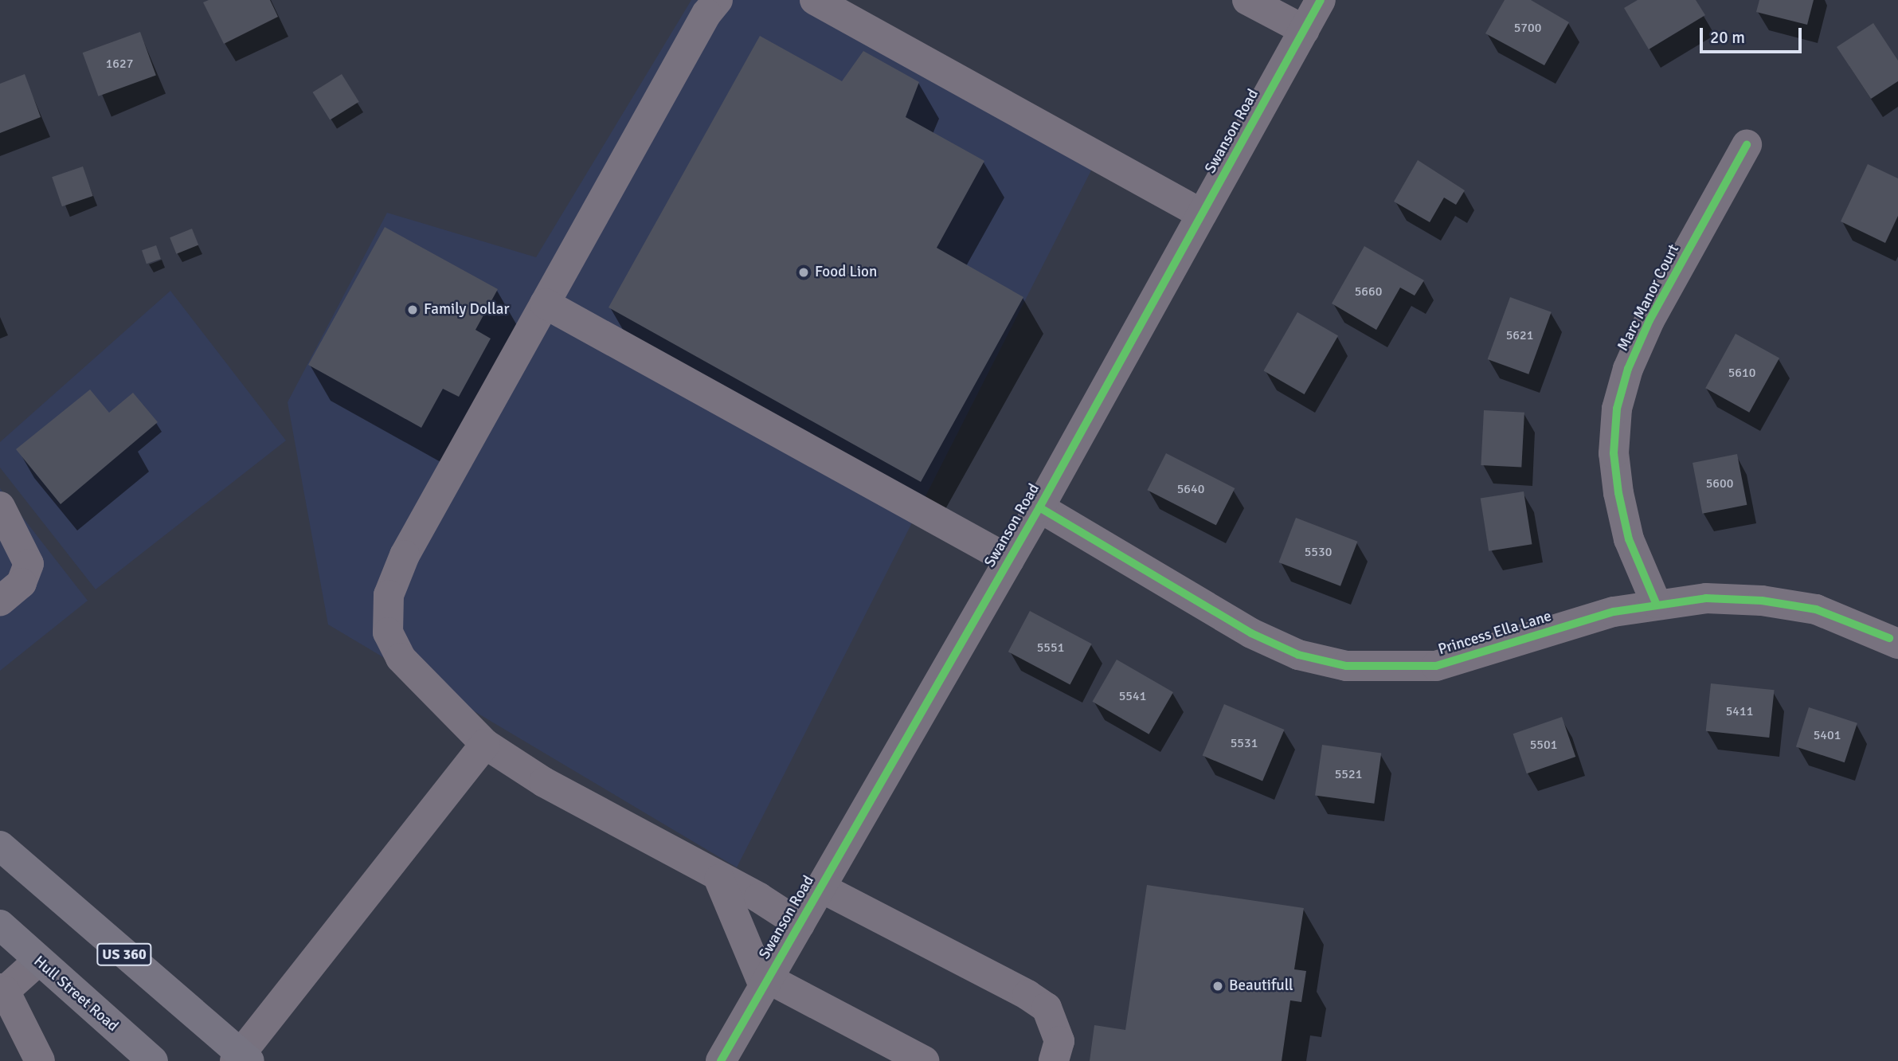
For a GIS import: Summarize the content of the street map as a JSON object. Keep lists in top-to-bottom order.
{
  "streets": {
    "main road": ["US 360", "Hull Street Road"],
    "street": ["Swanson Road", "Marc Manor Court", "Princess Ella Lane"]
  },
  "crossings": [
    ["Swanson Road", "Princess Ella Lane"],
    ["Marc Manor Court", "Princess Ella Lane"]
  ],
  "places": ["Food Lion", "Family Dollar", "Beautifull"],
  "house_numbers": [
    "5700",
    "1627",
    "5660",
    "5621",
    "5610",
    "5600",
    "5640",
    "5530",
    "5551",
    "5541",
    "5411",
    "5401",
    "5531",
    "5501",
    "5521"
  ],
  "scale_bar": "20 m"
}
